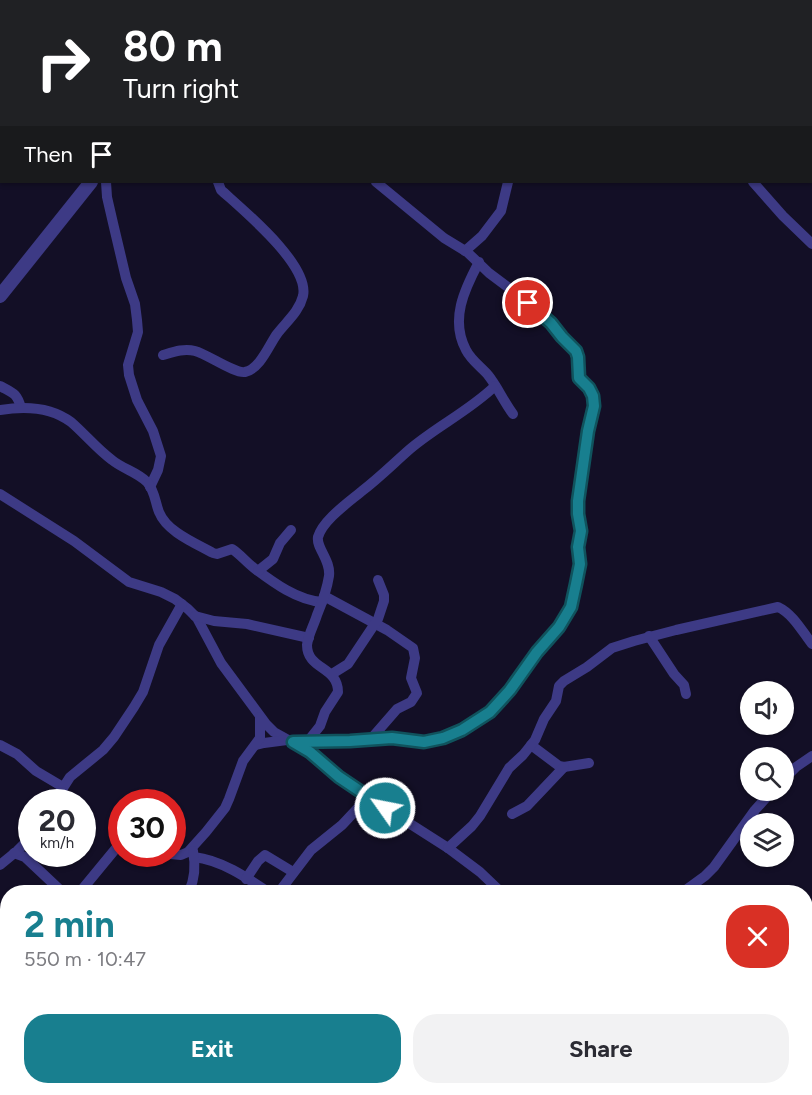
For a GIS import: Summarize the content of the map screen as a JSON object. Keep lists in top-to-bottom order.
{
  "page": {
    "turn": ["80 m", "Turn right"],
    "then": "Then",
    "speed": "20 km/h",
    "limit": "30",
    "heading": ["2 min", "550 m · 10:47"],
    "buttons": ["Exit", "Share"]
  }
}
